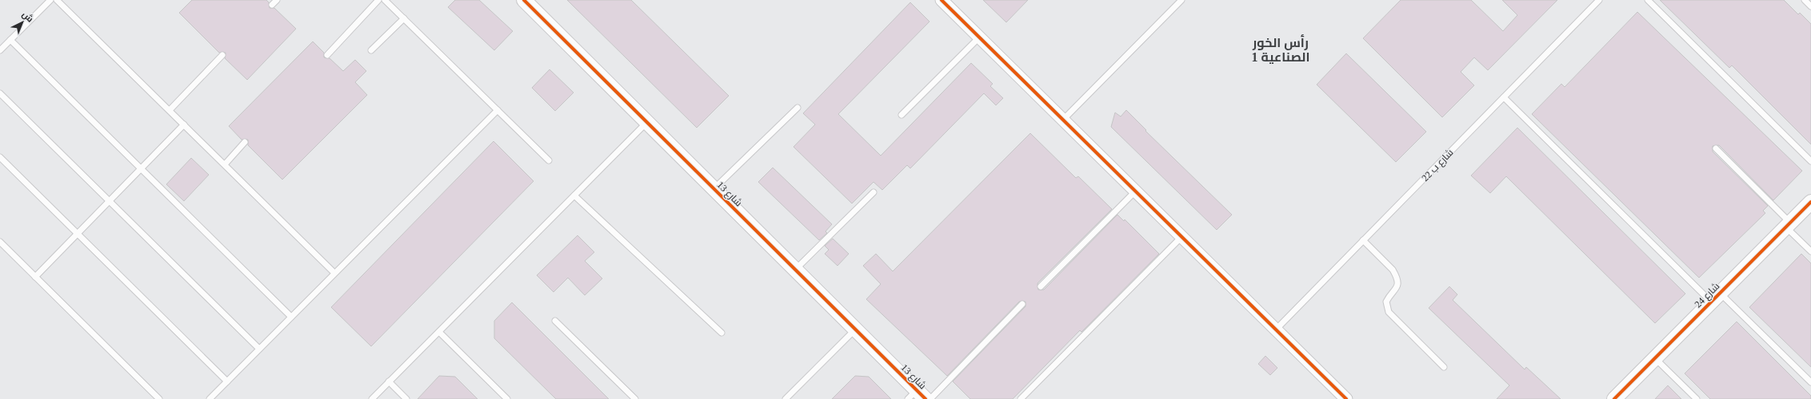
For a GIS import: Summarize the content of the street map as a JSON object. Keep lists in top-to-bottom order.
{
  "streets": {
    "street": ["شارع 13", "شارع 24"],
    "lane": ["شارع ب 22"]
  },
  "districts": ["رأس الخور الصناعية 1"],
  "north": "top right"
}
